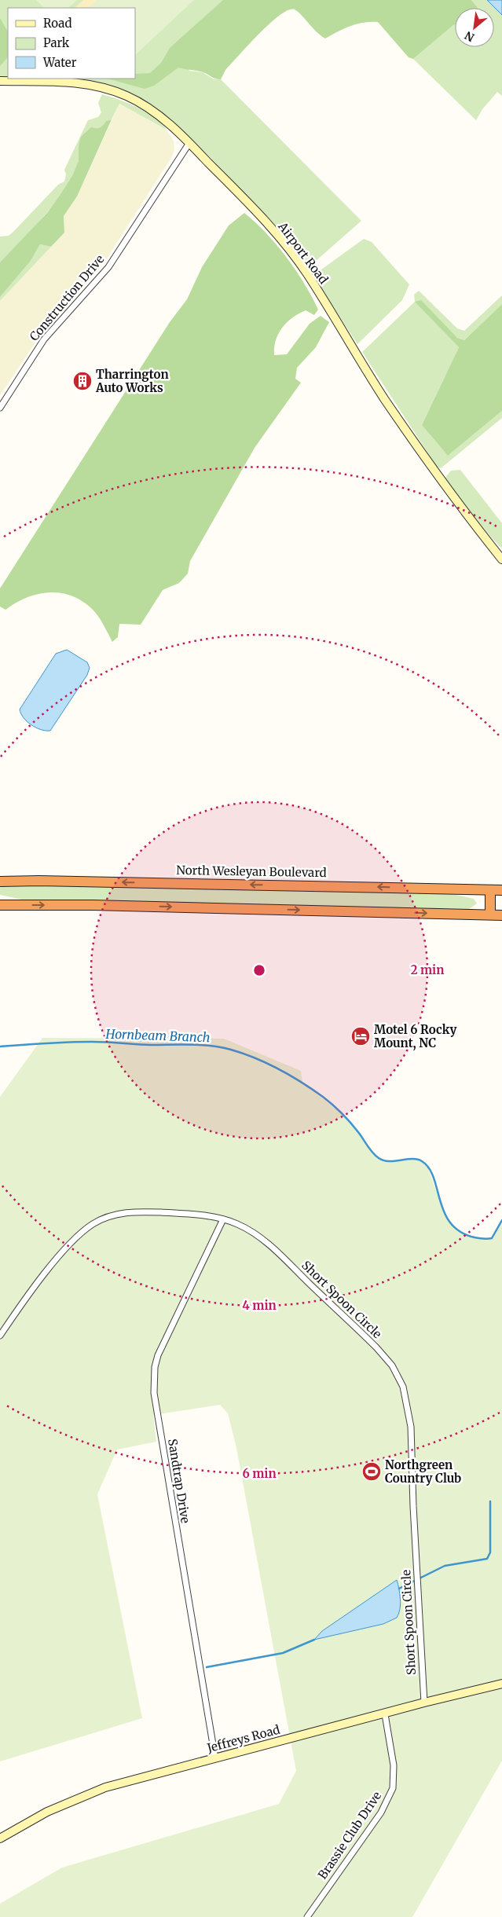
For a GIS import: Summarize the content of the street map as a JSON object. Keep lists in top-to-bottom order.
{
  "streets": {
    "highway": ["North Wesleyan Boulevard"],
    "main road": ["Airport Road", "Jeffreys Road"],
    "street": [
      "Construction Drive",
      "Short Spoon Circle",
      "Sandtrap Drive",
      "Brassie Club Drive"
    ]
  },
  "crossings": [
    ["Airport Road", "Construction Drive"],
    ["Short Spoon Circle", "Sandtrap Drive"],
    ["Short Spoon Circle", "Jeffreys Road"],
    ["Sandtrap Drive", "Jeffreys Road"],
    ["Jeffreys Road", "Brassie Club Drive"]
  ],
  "water": ["Hornbeam Branch"],
  "places": {
    "building": ["Tharrington Auto Works"],
    "hotel": ["Motel 6 Rocky Mount, NC"],
    "sports": ["Northgreen Country Club"]
  },
  "legend": ["Road", "Park", "Water"],
  "north": "bottom left",
  "rings": ["2 min", "4 min", "6 min"]
}
